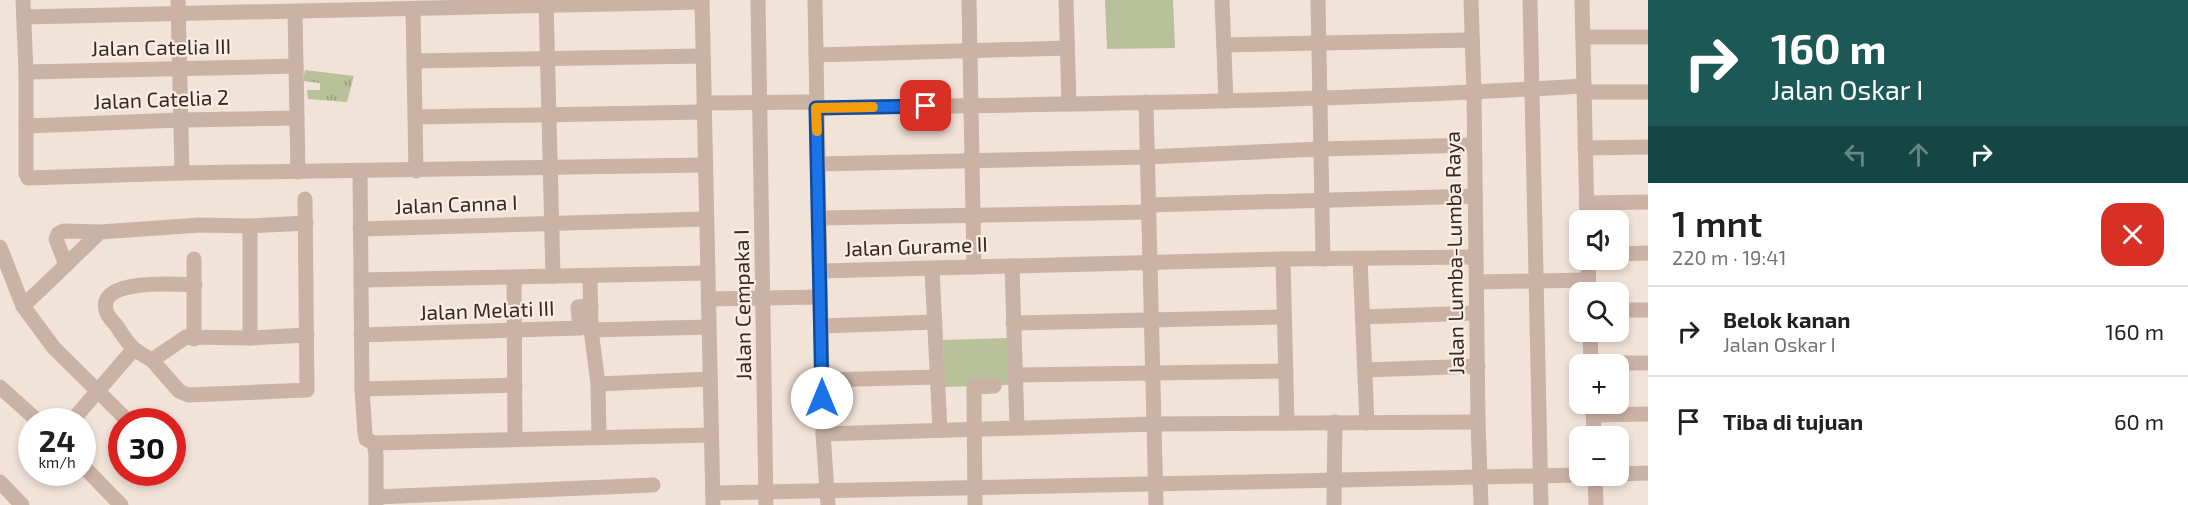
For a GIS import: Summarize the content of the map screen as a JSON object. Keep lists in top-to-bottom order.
{
  "streets": {
    "street": [
      "Jalan Catelia III",
      "Jalan Catelia 2",
      "Jalan Canna I",
      "Jalan Gurame II",
      "Jalan Lumba-Lumba Raya",
      "Jalan Cempaka I",
      "Jalan Melati III"
    ]
  },
  "crossings": [
    ["Jalan Gurame II", "Jalan Lumba-Lumba Raya"]
  ],
  "page": {
    "turn": ["160 m", "Jalan Oskar I"],
    "heading": ["1 mnt", "220 m · 19:41"],
    "map_buttons": ["+", "−"],
    "list": [
      {
        "name": "Belok kanan",
        "note": "Jalan Oskar I",
        "value": "160 m"
      },
      {
        "name": "Tiba di tujuan",
        "value": "60 m"
      }
    ],
    "speed": "24 km/h",
    "limit": "30"
  }
}
